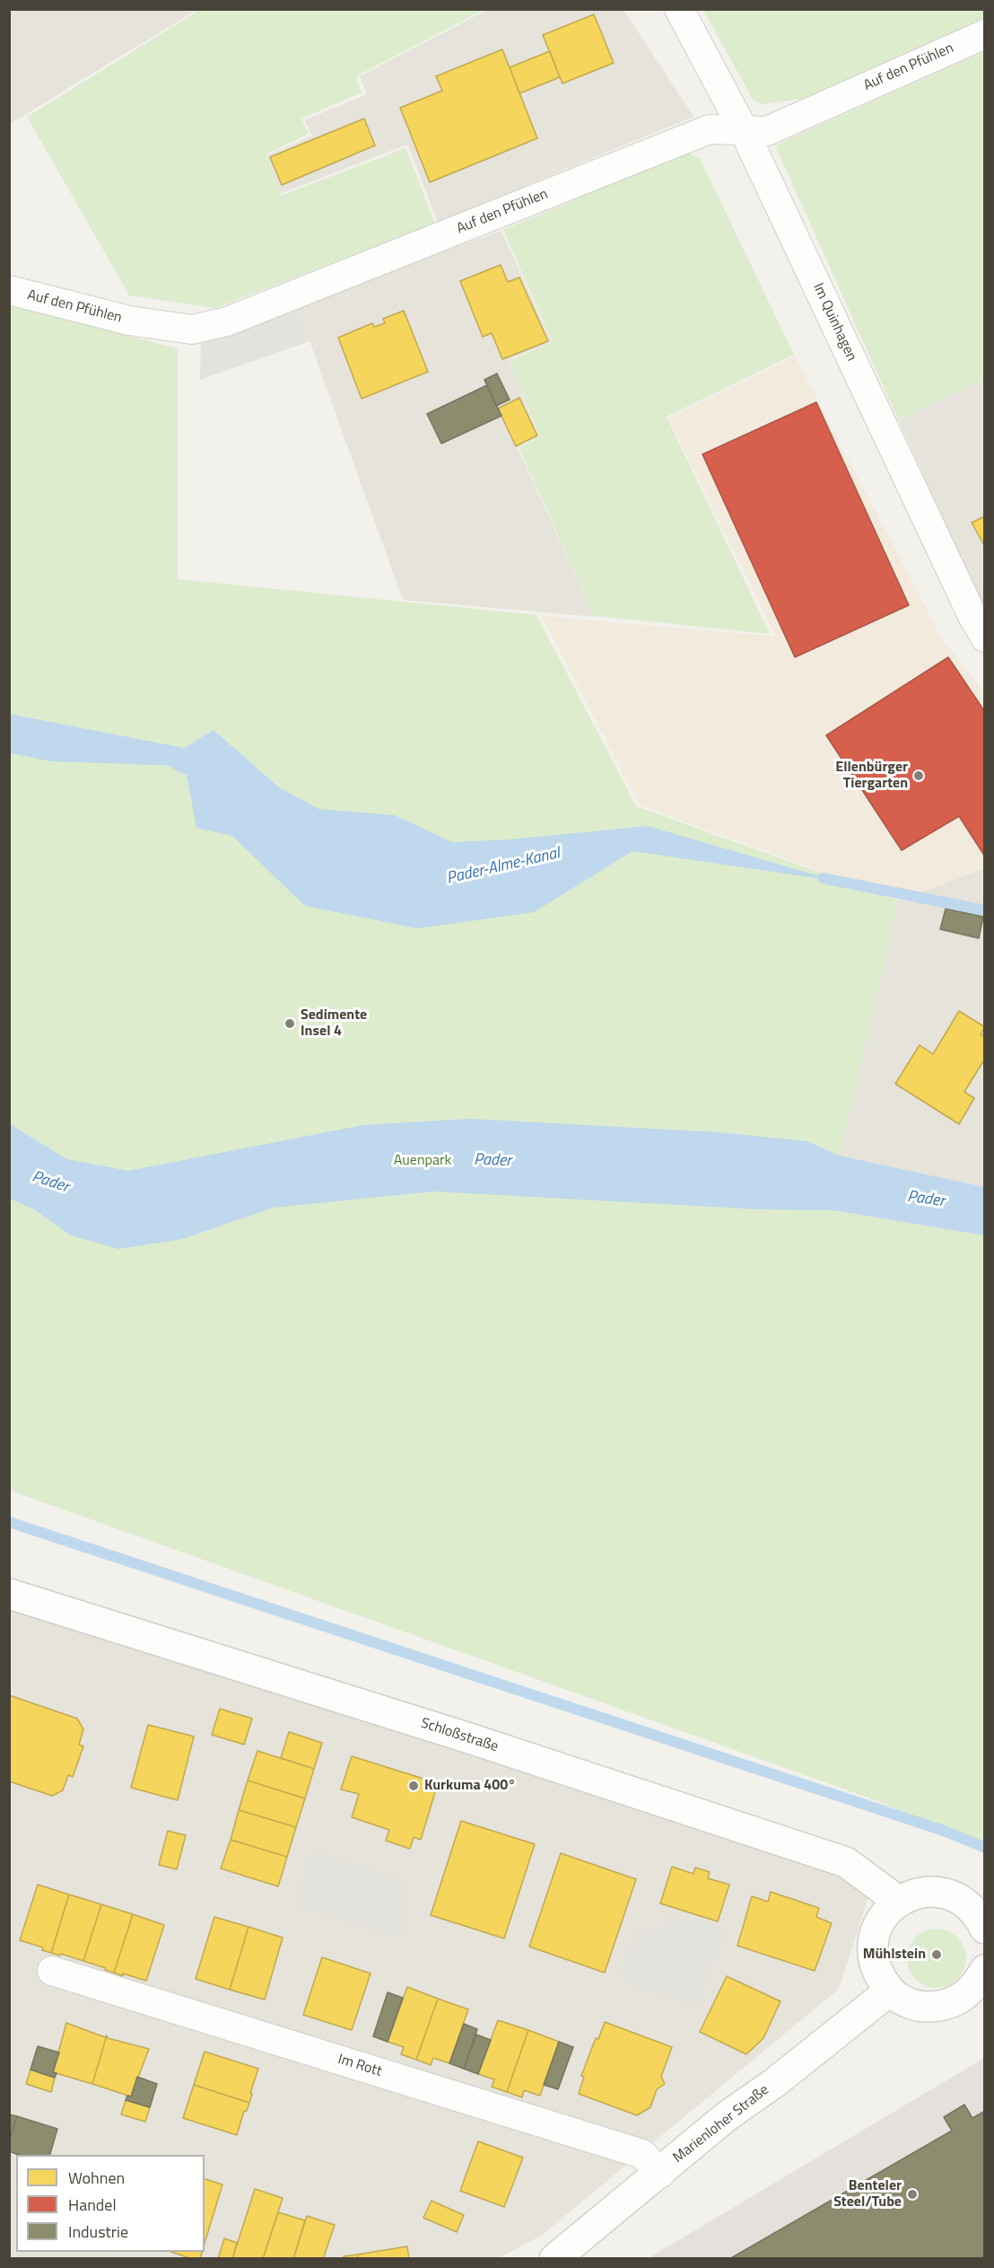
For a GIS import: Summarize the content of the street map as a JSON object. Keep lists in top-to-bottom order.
{
  "streets": {
    "street": [
      "Auf den Pfühlen",
      "Im Quinhagen",
      "Schloßstraße",
      "Im Rott",
      "Marienloher Straße"
    ]
  },
  "crossings": [
    ["Auf den Pfühlen", "Im Quinhagen"],
    ["Im Rott", "Marienloher Straße"]
  ],
  "water": ["Pader-Alme-Kanal", "Pader"],
  "parks": ["Auenpark"],
  "places": [
    "Ellenbürger Tiergarten",
    "Sedimente Insel 4",
    "Kurkuma 400°",
    "Mühlstein",
    "Benteler Steel/Tube"
  ],
  "legend": ["Wohnen", "Handel", "Industrie"]
}
